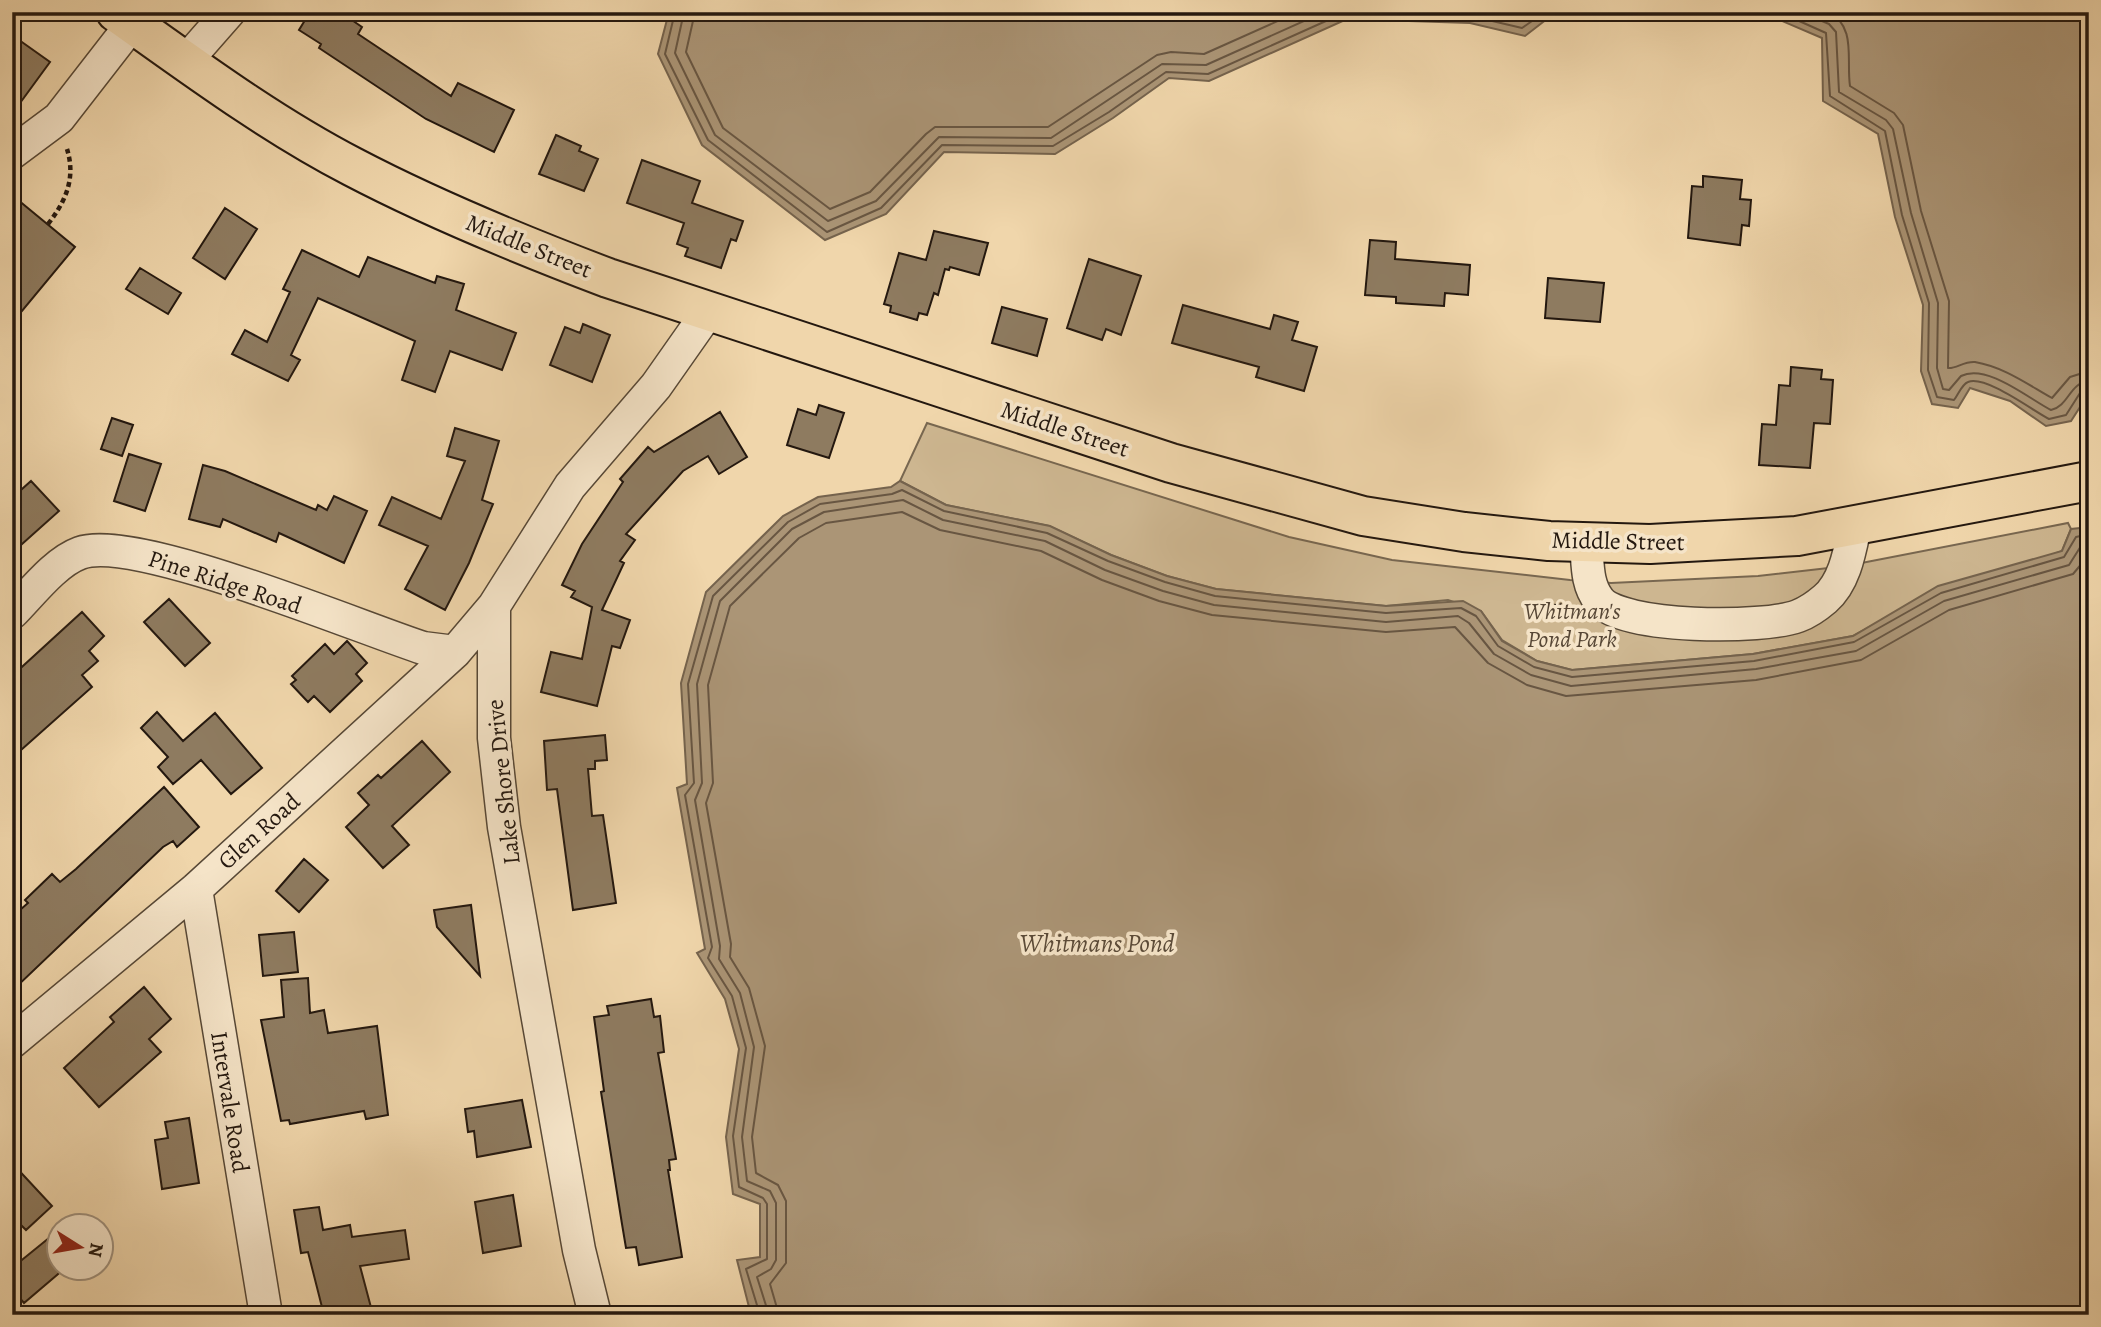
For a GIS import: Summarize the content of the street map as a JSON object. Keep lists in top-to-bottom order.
{
  "streets": {
    "main road": ["Middle Street"],
    "street": [
      "Pine Ridge Road",
      "Lake Shore Drive",
      "Glen Road",
      "Intervale Road"
    ]
  },
  "crossings": [
    ["Pine Ridge Road", "Glen Road"],
    ["Lake Shore Drive", "Glen Road"],
    ["Glen Road", "Intervale Road"]
  ],
  "water": ["Whitmans Pond"],
  "parks": ["Whitman's Pond Park"],
  "north": "right"
}
